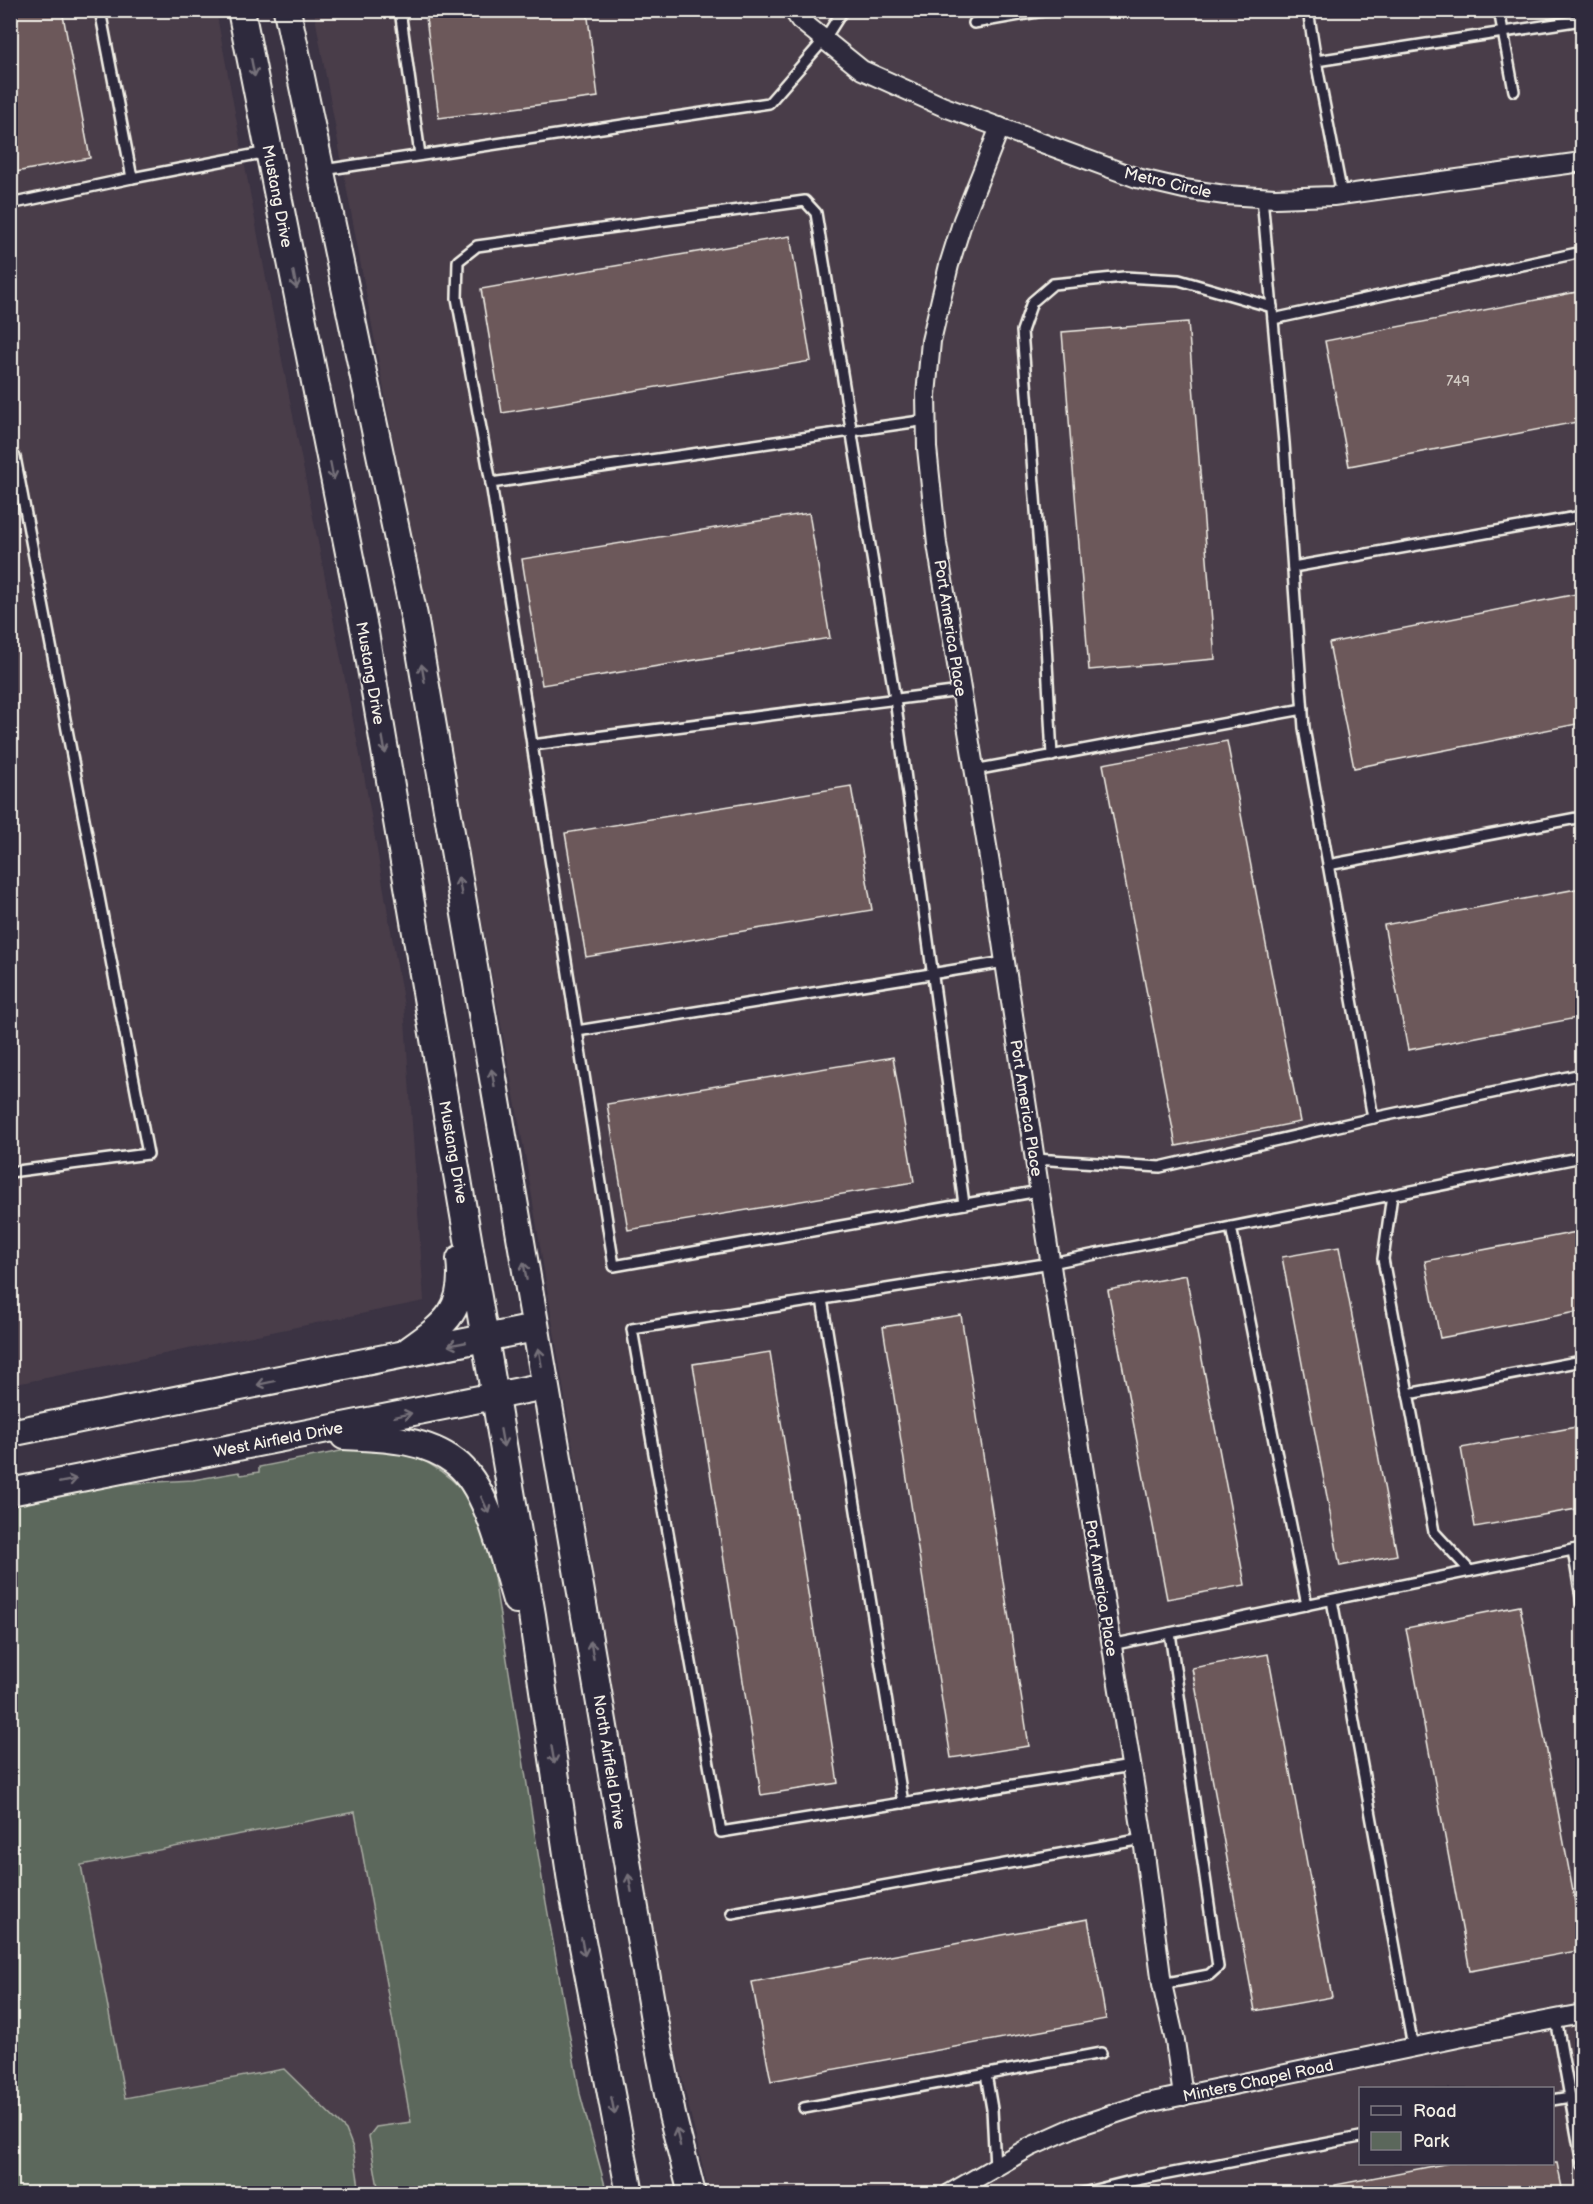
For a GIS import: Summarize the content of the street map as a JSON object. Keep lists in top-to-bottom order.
{
  "streets": {
    "main road": ["Mustang Drive", "West Airfield Drive", "North Airfield Drive"],
    "street": ["Metro Circle", "Port America Place", "Minters Chapel Road"]
  },
  "crossings": [
    ["Metro Circle", "Port America Place"],
    ["Port America Place", "Minters Chapel Road"],
    ["West Airfield Drive", "North Airfield Drive"]
  ],
  "house_numbers": ["749"],
  "legend": ["Road", "Park"]
}
